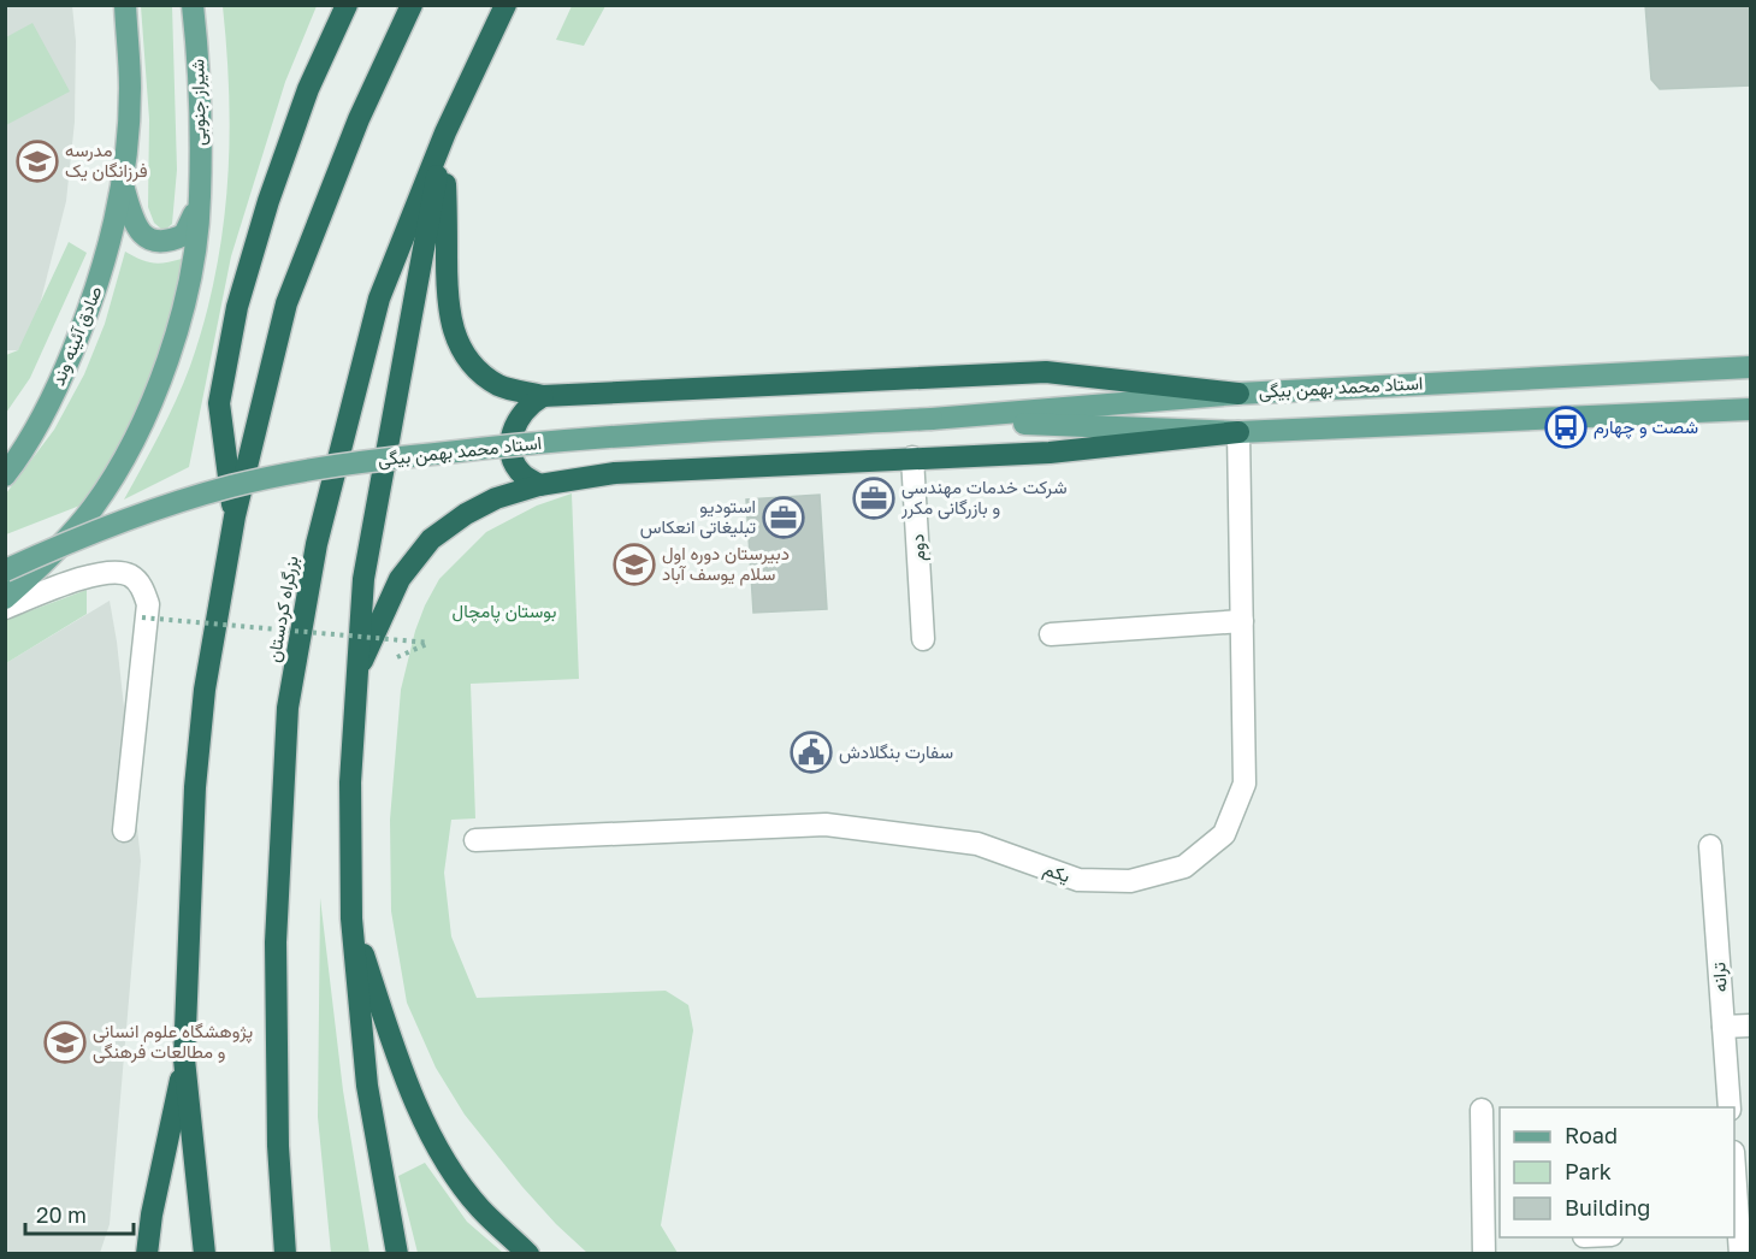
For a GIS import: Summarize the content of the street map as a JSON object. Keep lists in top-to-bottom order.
{
  "streets": {
    "highway": ["بزرگراه کردستان"],
    "main road": ["شیراز جنوبی", "صادق آئینه وند", "استاد محمد بهمن بیگی"],
    "street": ["دوم", "یکم", "ترانه"]
  },
  "crossings": [
    ["استاد محمد بهمن بیگی", "یکم"]
  ],
  "parks": ["بوستان پامچال"],
  "places": {
    "school or university": ["مدرسه فرزانگان یک", "دبیرستان دوره اول سلام یوسف آباد", "پژوهشگاه علوم انسانی و مطالعات فرهنگی"],
    "bus stop": ["شصت و چهارم"],
    "office": ["شرکت خدمات مهندسی و بازرگانی مکرر", "استودیو تبلیغاتی انعکاس"],
    "public building": ["سفارت بنگلادش"]
  },
  "legend": ["Road", "Park", "Building"],
  "scale_bar": "20 m"
}
